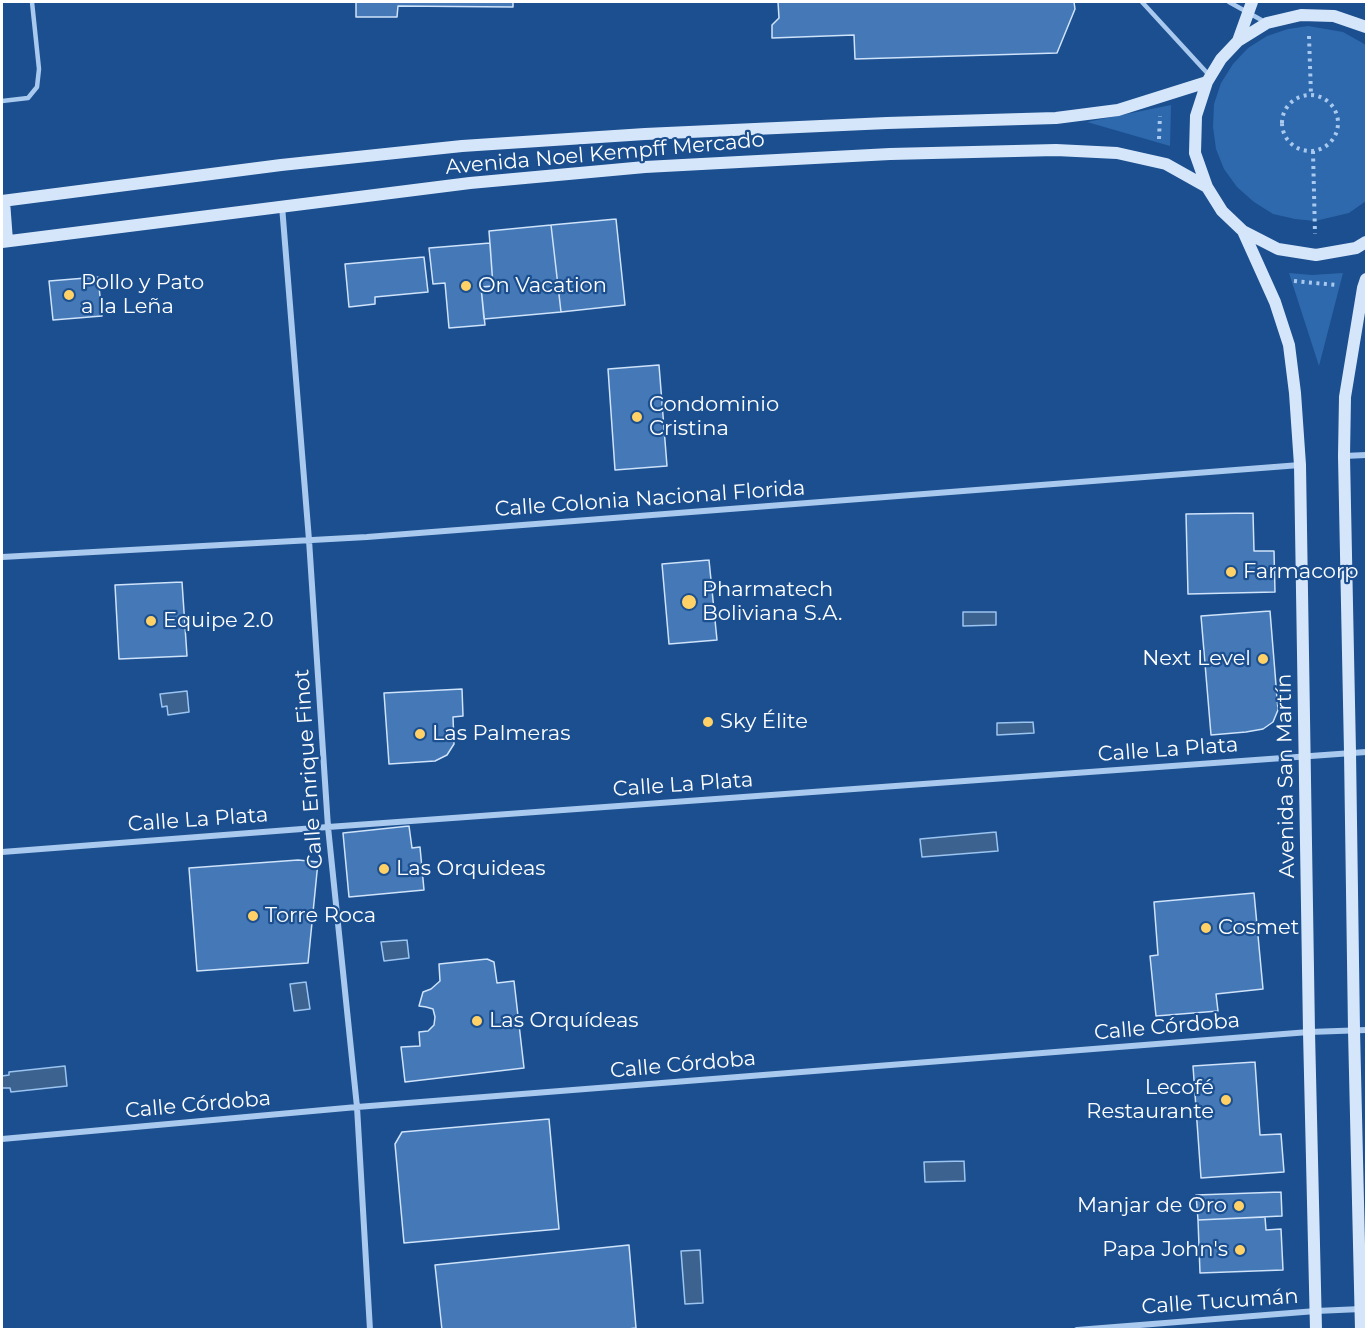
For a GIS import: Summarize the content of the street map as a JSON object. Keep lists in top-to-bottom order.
{
  "streets": {
    "main road": ["Avenida Noel Kempff Mercado", "Avenida San Martín"],
    "street": [
      "Calle Colonia Nacional Florida",
      "Calle La Plata",
      "Calle Enrique Finot",
      "Calle Córdoba",
      "Calle Tucumán"
    ]
  },
  "crossings": [
    ["Avenida Noel Kempff Mercado", "Calle Enrique Finot"],
    ["Calle Colonia Nacional Florida", "Calle Enrique Finot"],
    ["Calle Colonia Nacional Florida", "Avenida San Martín"],
    ["Calle La Plata", "Calle Enrique Finot"],
    ["Calle La Plata", "Avenida San Martín"],
    ["Calle Enrique Finot", "Calle Córdoba"],
    ["Avenida San Martín", "Calle Córdoba"],
    ["Avenida San Martín", "Calle Tucumán"]
  ],
  "places": [
    "On Vacation",
    "Pollo y Pato a la Leña",
    "Condominio Cristina",
    "Farmacorp",
    "Pharmatech Boliviana S.A.",
    "Equipe 2.0",
    "Next Level",
    "Sky Élite",
    "Las Palmeras",
    "Las Orquideas",
    "Torre Roca",
    "Cosmet",
    "Las Orquídeas",
    "Lecofé Restaurante",
    "Manjar de Oro",
    "Papa John's"
  ]
}
